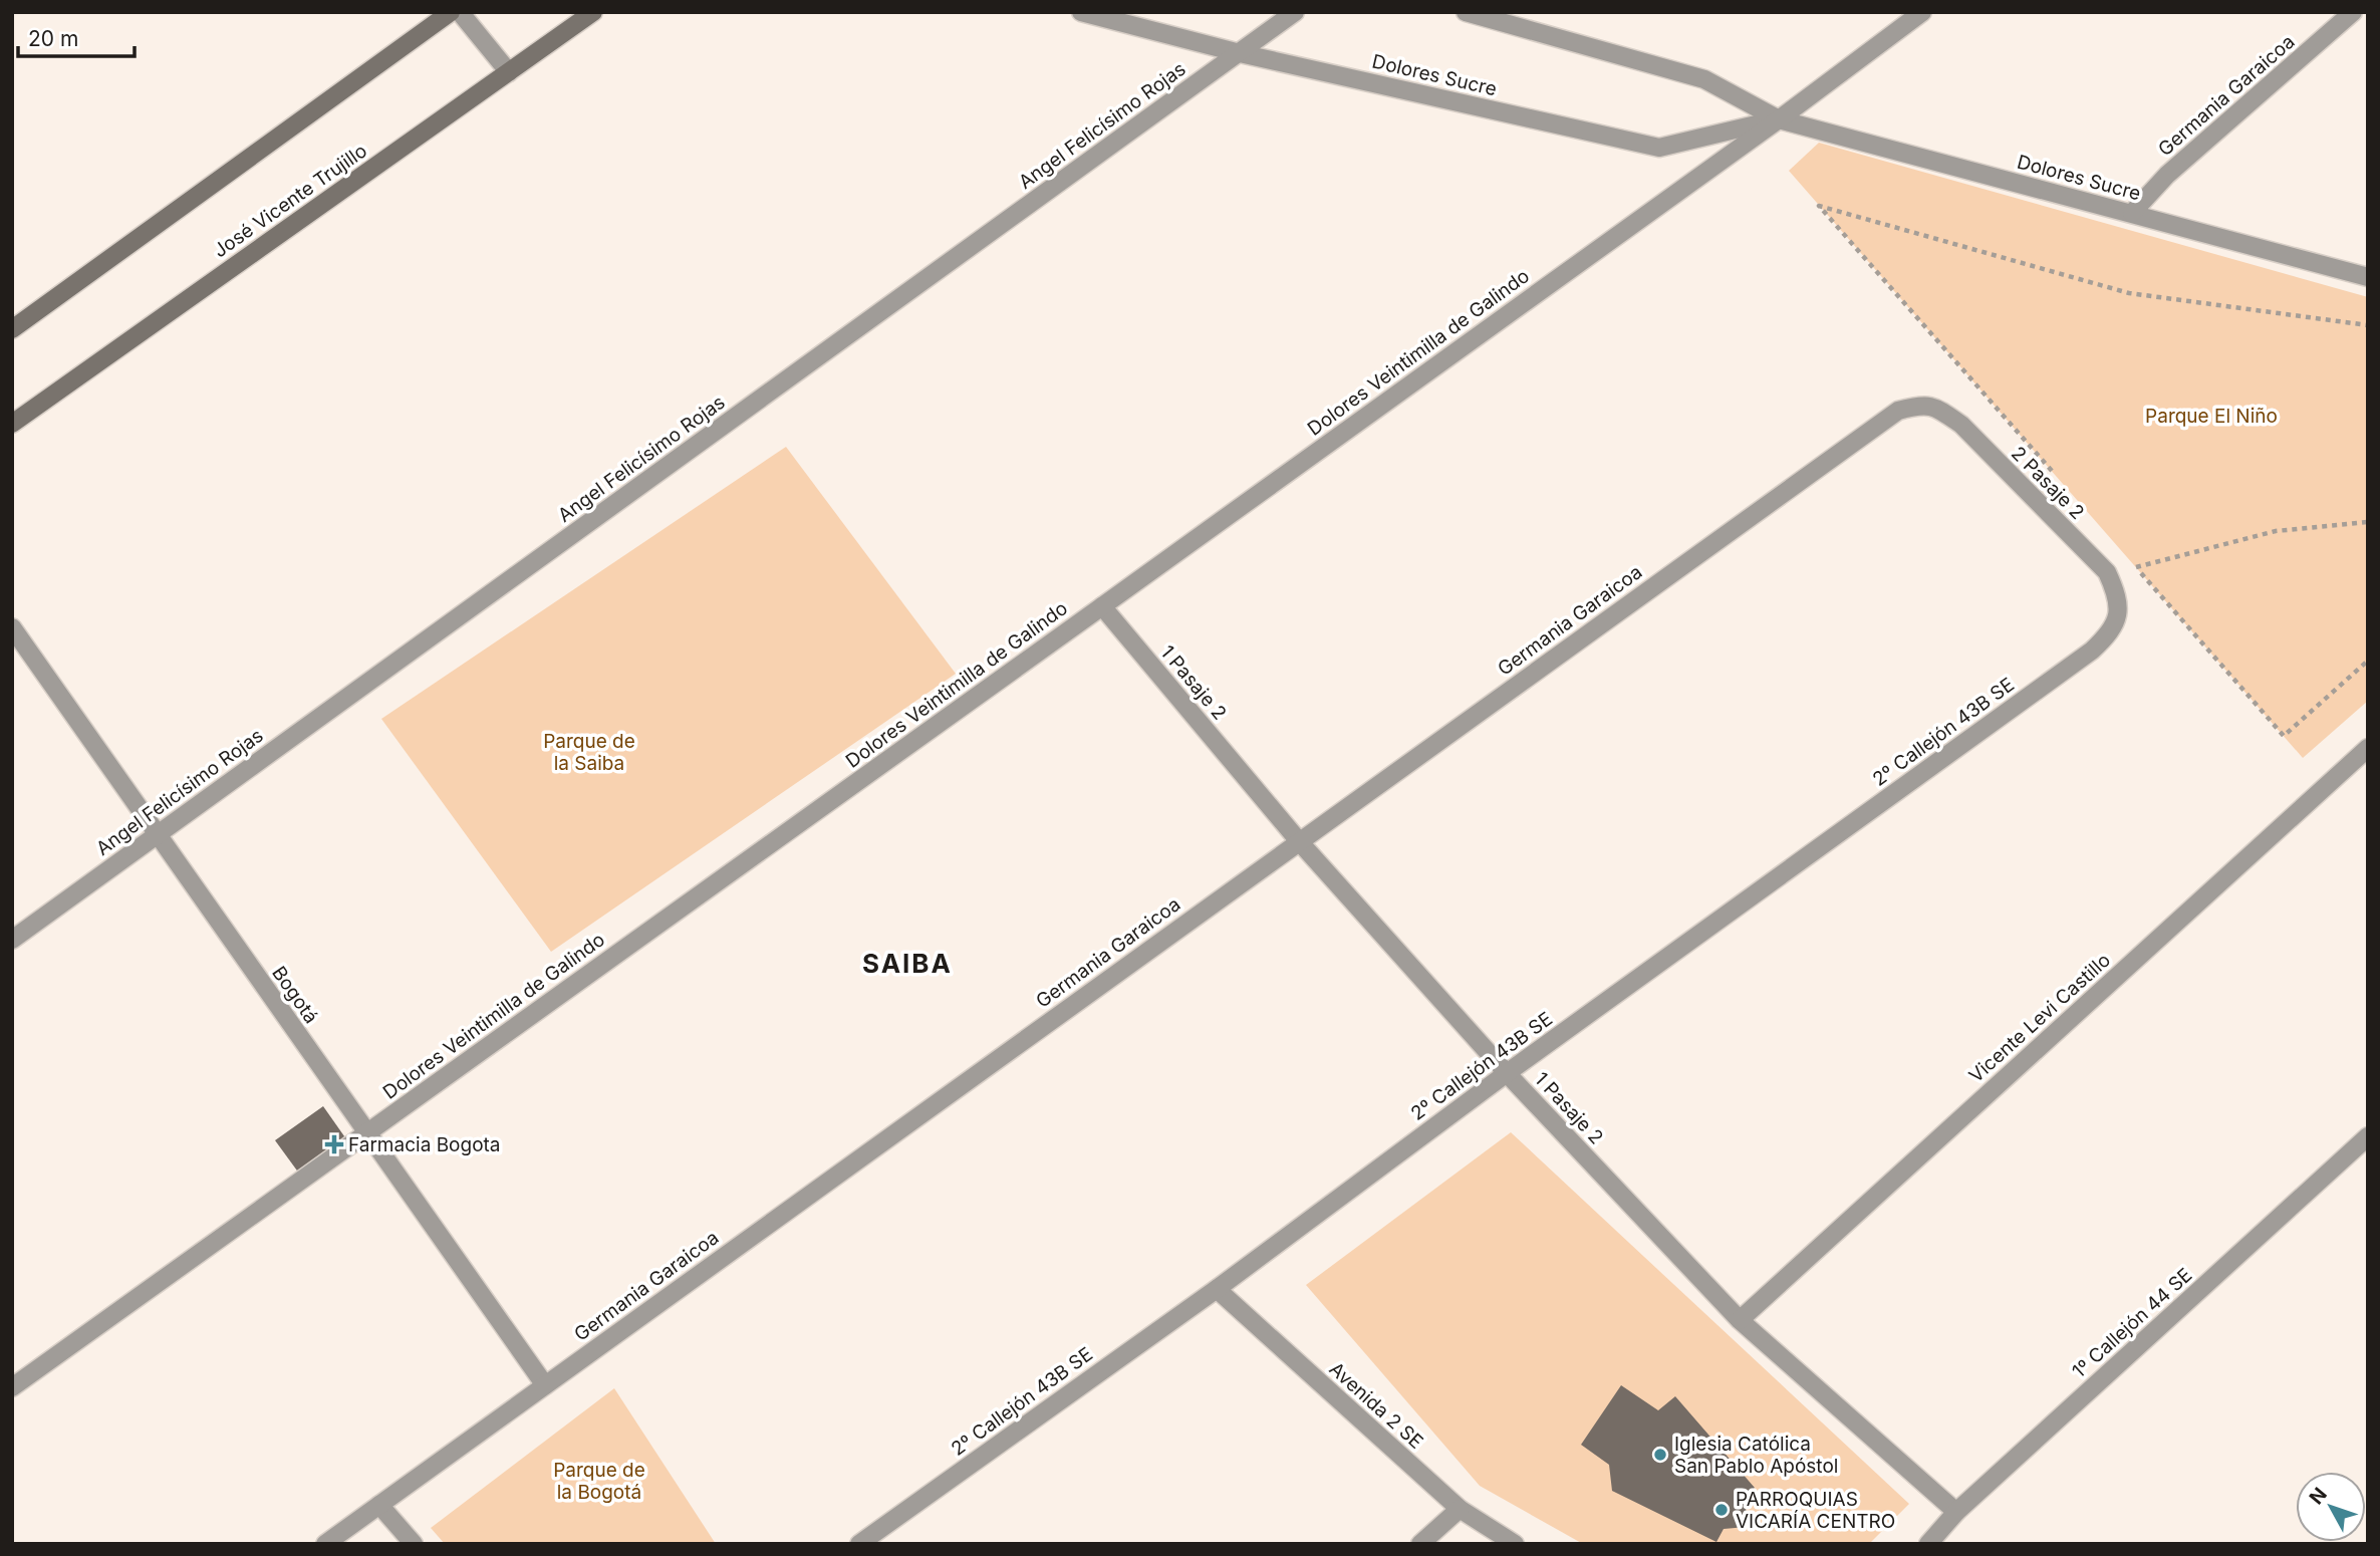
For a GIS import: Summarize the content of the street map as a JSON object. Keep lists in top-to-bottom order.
{
  "streets": {
    "main road": ["José Vicente Trujillo"],
    "street": [
      "Dolores Sucre",
      "Germania Garaicoa",
      "Angel Felicísimo Rojas",
      "Dolores Veintimilla de Galindo",
      "2 Pasaje 2",
      "1 Pasaje 2",
      "2º Callejón 43B SE",
      "Bogotá",
      "Vicente Levi Castillo",
      "1º Callejón 44 SE",
      "Avenida 2 SE"
    ]
  },
  "crossings": [
    ["Dolores Sucre", "Germania Garaicoa"],
    ["Dolores Sucre", "Angel Felicísimo Rojas"],
    ["Dolores Sucre", "Dolores Veintimilla de Galindo"],
    ["Germania Garaicoa", "2 Pasaje 2"],
    ["Germania Garaicoa", "1 Pasaje 2"],
    ["Germania Garaicoa", "Bogotá"],
    ["Angel Felicísimo Rojas", "Bogotá"],
    ["Dolores Veintimilla de Galindo", "1 Pasaje 2"],
    ["Dolores Veintimilla de Galindo", "Bogotá"],
    ["2 Pasaje 2", "2º Callejón 43B SE"],
    ["1 Pasaje 2", "2º Callejón 43B SE"],
    ["1 Pasaje 2", "Vicente Levi Castillo"],
    ["1 Pasaje 2", "1º Callejón 44 SE"],
    ["2º Callejón 43B SE", "Avenida 2 SE"]
  ],
  "districts": ["SAIBA"],
  "parks": ["Parque El Niño", "Parque de la Saiba", "Parque de la Bogotá"],
  "places": {
    "health": ["Farmacia Bogota"],
    "other": ["Iglesia Católica San Pablo Apóstol", "PARROQUIAS VICARÍA CENTRO"]
  },
  "scale_bar": "20 m",
  "north": "top left"
}
